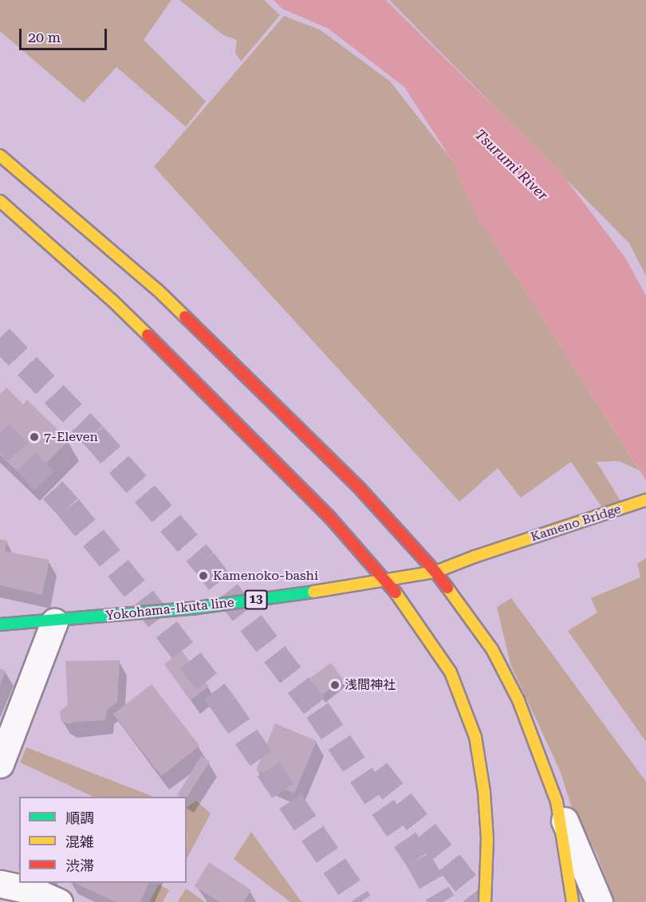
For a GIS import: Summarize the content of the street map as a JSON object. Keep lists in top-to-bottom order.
{
  "streets": {
    "main road": ["Kameno Bridge", "13", "Yokohama-Ikuta line"]
  },
  "crossings": [
    ["Kameno Bridge", "Yokohama-Ikuta line"]
  ],
  "water": ["Tsurumi River"],
  "places": ["7-Eleven", "Kamenoko-bashi", "浅間神社"],
  "legend": ["順調", "混雑", "渋滞"],
  "scale_bar": "20 m"
}
